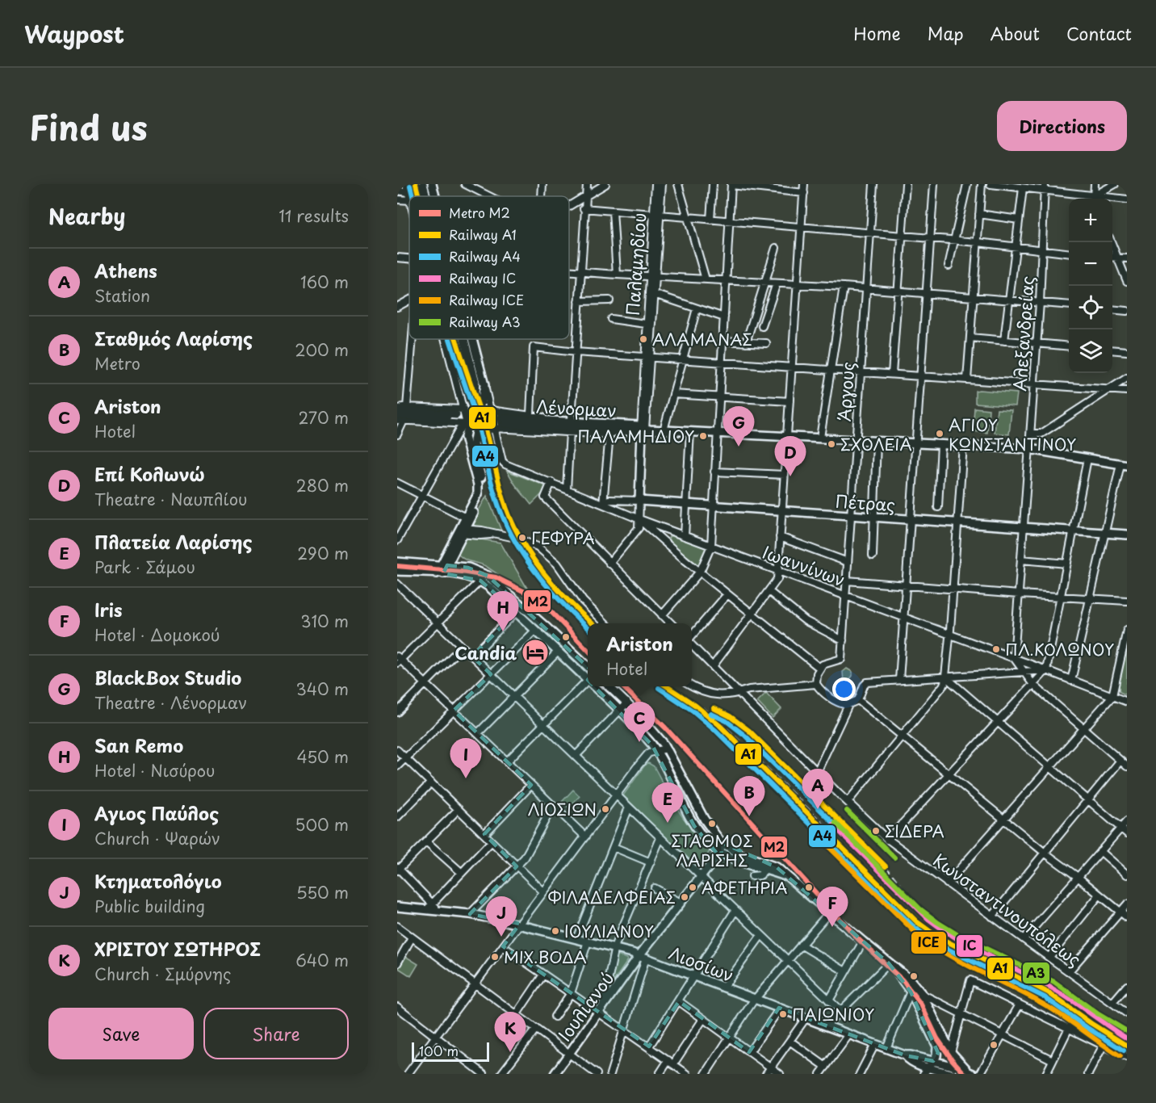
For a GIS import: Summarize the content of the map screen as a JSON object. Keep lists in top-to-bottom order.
{
  "streets": {
    "main road": [
      "Παλαμηδίου",
      "Λένορμαν",
      "Πέτρας",
      "Λιοσίων",
      "Ιουλιανού"
    ],
    "street": [
      "Αλεξανδρείας",
      "Άργους",
      "Ιωαννίνων",
      "Κωνσταντινουπόλεως"
    ]
  },
  "crossings": [
    ["Παλαμηδίου", "Λένορμαν"],
    ["Παλαμηδίου", "Πέτρας"],
    ["Παλαμηδίου", "Ιωαννίνων"],
    ["Αλεξανδρείας", "Λένορμαν"],
    ["Αλεξανδρείας", "Πέτρας"],
    ["Αλεξανδρείας", "Ιωαννίνων"],
    ["Άργους", "Λένορμαν"],
    ["Άργους", "Πέτρας"],
    ["Άργους", "Ιωαννίνων"],
    ["Πέτρας", "Ιωαννίνων"],
    ["Λιοσίων", "Ιουλιανού"]
  ],
  "places": {
    "other": [
      "ΑΛΑΜΑΝΑΣ",
      "ΑΓΙΟΥ ΚΩΝΣΤΑΝΤΙΝΟΥ",
      "ΠΑΛΑΜΗΔΙΟΥ",
      "ΣΧΟΛΕΙΑ",
      "ΓΕΦΥΡΑ",
      "ΠΛ.ΚΟΛΩΝΟΥ",
      "ΛΙΟΣΙΩΝ",
      "ΣΤΑΘΜΟΣ ΛΑΡΙΣΗΣ",
      "ΣΙΔΕΡΑ",
      "ΑΦΕΤΗΡΙΑ",
      "ΦΙΛΑΔΕΛΦΕΙΑΣ",
      "ΙΟΥΛΙΑΝΟΥ",
      "ΜΙΧ.ΒΟΔΑ",
      "ΠΑΙΩΝΙΟΥ"
    ],
    "hotel": ["Candia"]
  },
  "lines": [
    "rail line A1",
    "rail line A4",
    "metro line Μ2",
    "rail line A3",
    "rail line IC",
    "rail line ICE"
  ],
  "legend": [
    "Metro Μ2",
    "Railway A1",
    "Railway A4",
    "Railway IC",
    "Railway ICE",
    "Railway A3"
  ],
  "scale_bar": "100 m",
  "page": {
    "header": "Waypost",
    "nav": [
      "Home",
      "Map",
      "About",
      "Contact"
    ],
    "title": "Find us",
    "buttons": [
      "Directions",
      ["Save", "Share"]
    ],
    "heading": ["Nearby", "11 results"],
    "map_buttons": ["+", "−"],
    "list": [
      {
        "mark": "A",
        "name": "Athens",
        "note": "Station",
        "value": "160 m"
      },
      {
        "mark": "B",
        "name": "Σταθμός Λαρίσης",
        "note": "Metro",
        "value": "200 m"
      },
      {
        "mark": "C",
        "name": "Ariston",
        "note": "Hotel",
        "value": "270 m"
      },
      {
        "mark": "D",
        "name": "Επί Κολωνώ",
        "note": "Theatre · Ναυπλίου",
        "value": "280 m"
      },
      {
        "mark": "E",
        "name": "Πλατεία Λαρίσης",
        "note": "Park · Σάμου",
        "value": "290 m"
      },
      {
        "mark": "F",
        "name": "Iris",
        "note": "Hotel · Δομοκού",
        "value": "310 m"
      },
      {
        "mark": "G",
        "name": "BlackBox Studio",
        "note": "Theatre · Λένορμαν",
        "value": "340 m"
      },
      {
        "mark": "H",
        "name": "San Remo",
        "note": "Hotel · Νισύρου",
        "value": "450 m"
      },
      {
        "mark": "I",
        "name": "Αγιος Παύλος",
        "note": "Church · Ψαρών",
        "value": "500 m"
      },
      {
        "mark": "J",
        "name": "Κτηματολόγιο",
        "note": "Public building",
        "value": "550 m"
      },
      {
        "mark": "K",
        "name": "ΧΡΙΣΤΟΥ ΣΩΤΗΡΟΣ",
        "note": "Church · Σμύρνης",
        "value": "640 m"
      }
    ],
    "pins": [
      "G",
      "D",
      "H",
      "C",
      "I",
      "A",
      "B",
      "E",
      "F",
      "J",
      "K"
    ],
    "popup": ["Ariston", "Hotel"],
    "scale": "100 m"
  }
}
